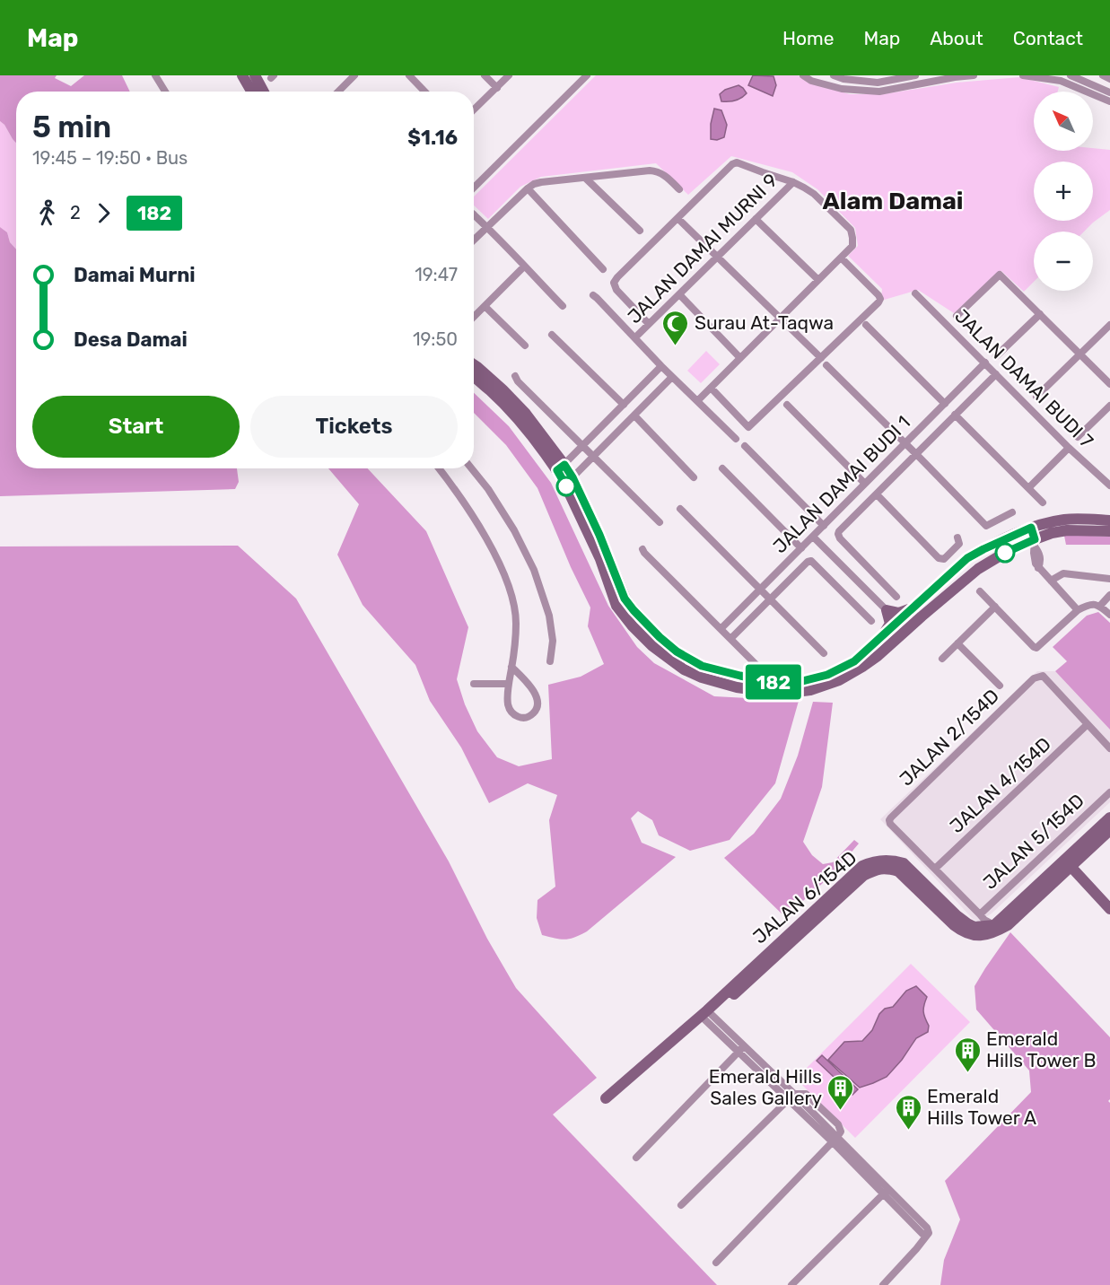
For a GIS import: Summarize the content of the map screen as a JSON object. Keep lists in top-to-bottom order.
{
  "streets": {
    "street": [
      "JALAN DAMAI MURNI 9",
      "JALAN DAMAI BUDI 7",
      "JALAN DAMAI BUDI 1",
      "JALAN 2/154D",
      "JALAN 4/154D",
      "JALAN 5/154D",
      "JALAN 6/154D"
    ]
  },
  "crossings": [
    ["JALAN DAMAI BUDI 7", "JALAN DAMAI BUDI 1"],
    ["JALAN 2/154D", "JALAN 4/154D"]
  ],
  "districts": ["Alam Damai"],
  "places": {
    "mosque": ["Surau At-Taqwa"],
    "building": ["Emerald Hills Tower B", "Emerald Hills Sales Gallery", "Emerald Hills Tower A"]
  },
  "lines": ["bus line 182"],
  "north": "top left",
  "page": {
    "header": "Map",
    "nav": [
      "Home",
      "Map",
      "About",
      "Contact"
    ],
    "on_map": "182",
    "map_buttons": ["+", "−"],
    "heading": ["5 min", "19:45 – 19:50 · Bus", "$1.16"],
    "legs": ["2", "182"],
    "list": [
      {
        "name": "Damai Murni",
        "value": "19:47"
      },
      {
        "name": "Desa Damai",
        "value": "19:50"
      }
    ],
    "buttons": ["Start", "Tickets"]
  }
}
